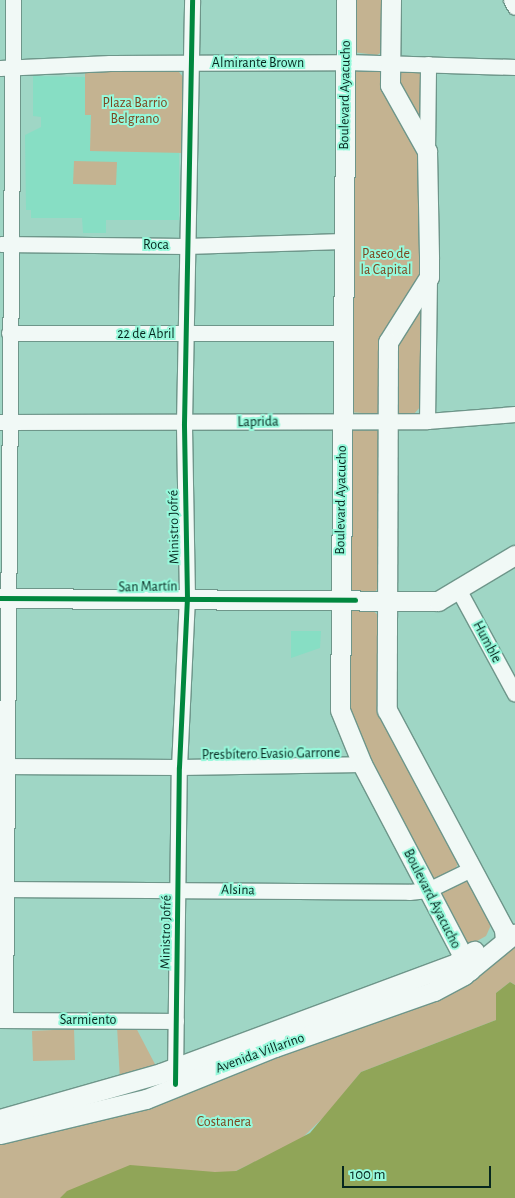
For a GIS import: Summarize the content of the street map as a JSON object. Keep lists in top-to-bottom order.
{
  "streets": {
    "main road": ["Boulevard Ayacucho", "San Martín", "Avenida Villarino"],
    "street": [
      "Almirante Brown",
      "Roca",
      "22 de Abril",
      "Laprida",
      "Ministro Jofré",
      "Humble",
      "Presbítero Evasio Garrone",
      "Alsina",
      "Sarmiento"
    ]
  },
  "crossings": [
    ["Almirante Brown", "Boulevard Ayacucho"],
    ["Almirante Brown", "Ministro Jofré"],
    ["Boulevard Ayacucho", "Roca"],
    ["Boulevard Ayacucho", "22 de Abril"],
    ["Boulevard Ayacucho", "Laprida"],
    ["Boulevard Ayacucho", "San Martín"],
    ["Boulevard Ayacucho", "Presbítero Evasio Garrone"],
    ["Boulevard Ayacucho", "Alsina"],
    ["Boulevard Ayacucho", "Avenida Villarino"],
    ["Roca", "Ministro Jofré"],
    ["22 de Abril", "Ministro Jofré"],
    ["Laprida", "Ministro Jofré"],
    ["Ministro Jofré", "San Martín"],
    ["Ministro Jofré", "Presbítero Evasio Garrone"],
    ["Ministro Jofré", "Alsina"],
    ["Ministro Jofré", "Sarmiento"],
    ["Ministro Jofré", "Avenida Villarino"],
    ["San Martín", "Humble"]
  ],
  "parks": ["Plaza Barrio Belgrano", "Paseo de la Capital", "Costanera"],
  "scale_bar": "100 m"
}
